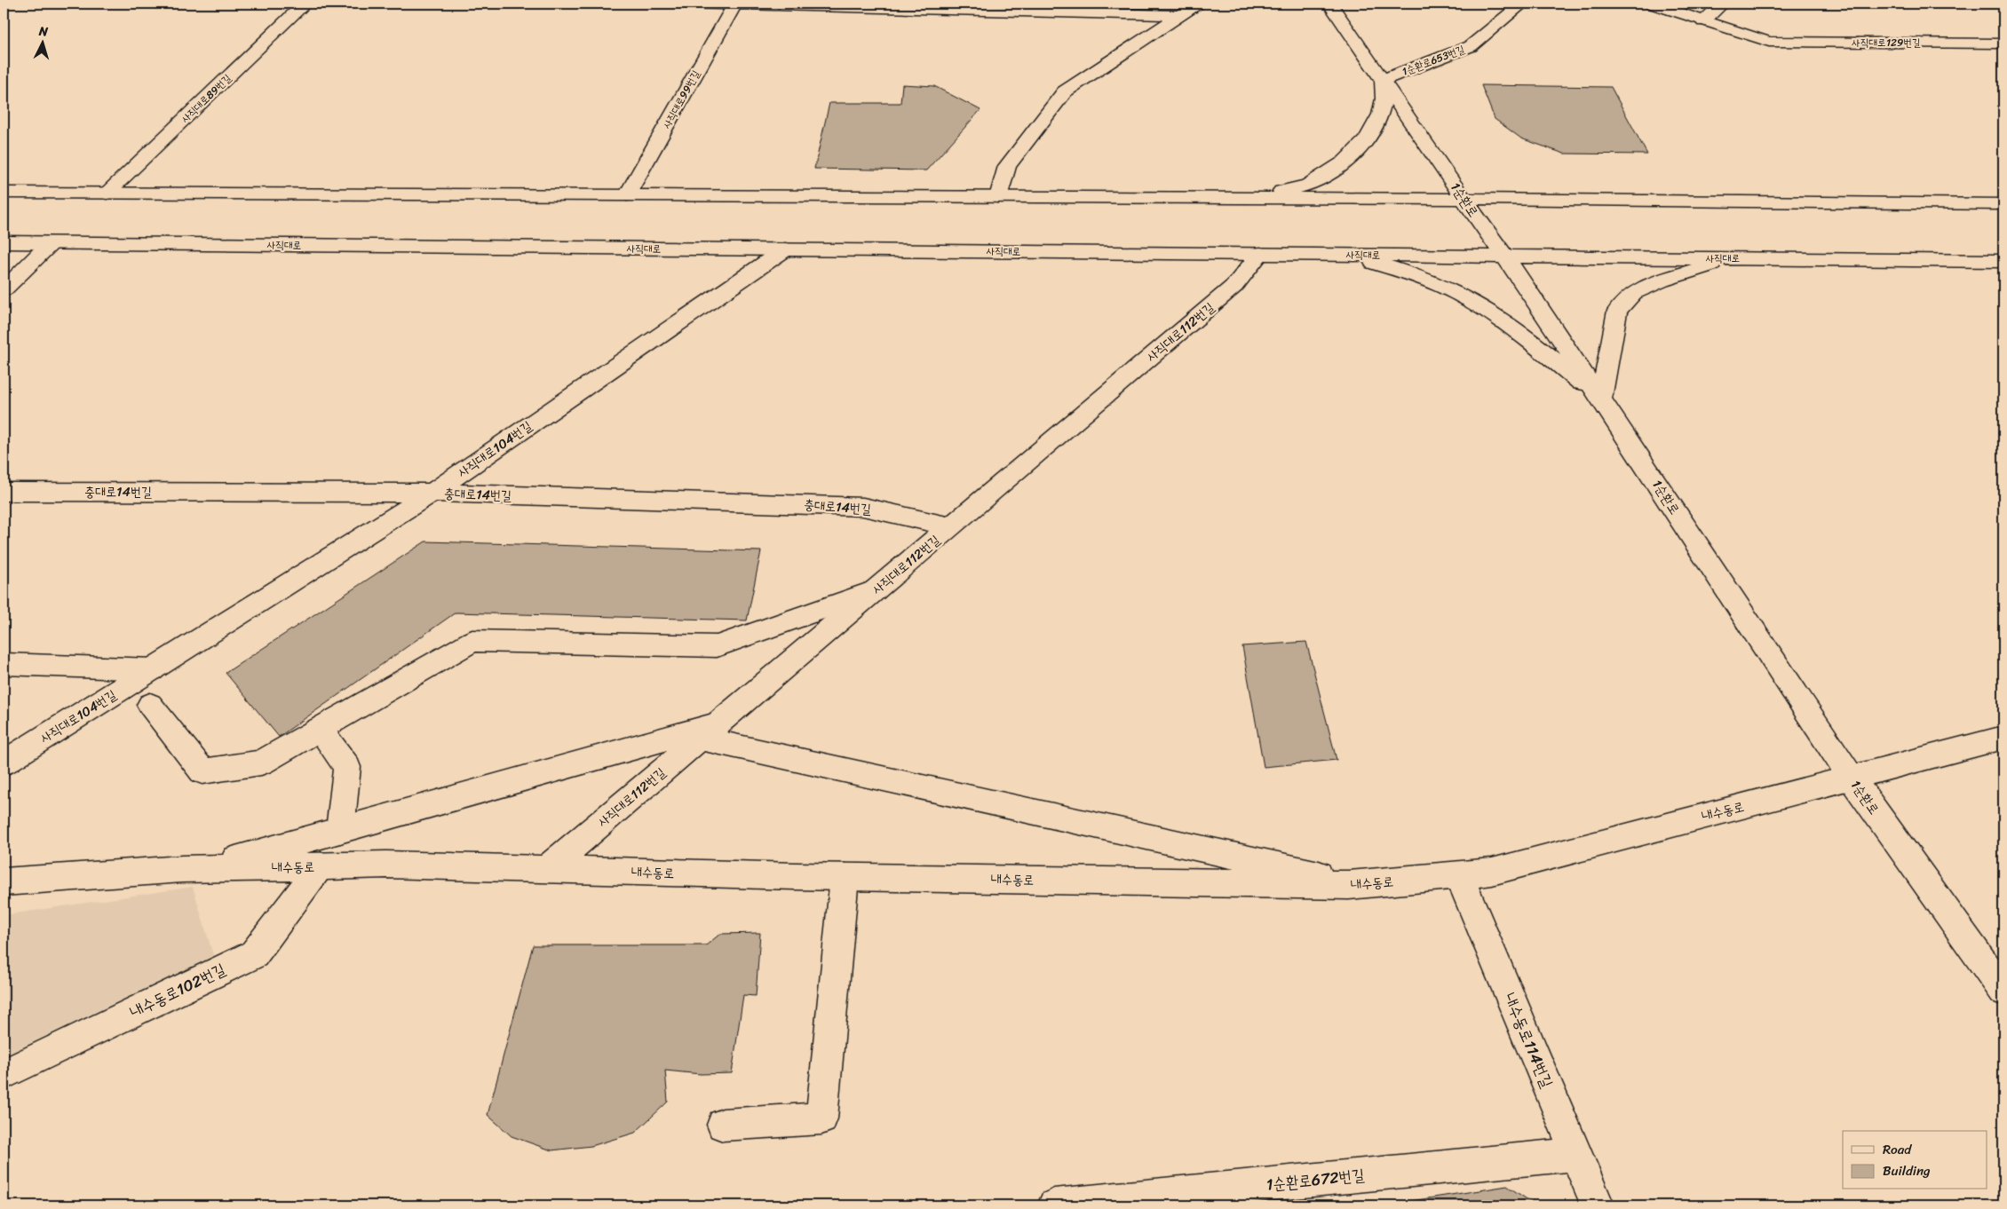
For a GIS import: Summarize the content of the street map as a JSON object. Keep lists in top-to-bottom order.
{
  "streets": {
    "street": [
      "사직대로129번길",
      "1순환로653번길",
      "사직대로89번길",
      "사직대로99번길",
      "1순환로",
      "사직대로",
      "사직대로112번길",
      "사직대로104번길",
      "충대로14번길",
      "내수동로",
      "내수동로102번길",
      "내수동로114번길",
      "1순환로672번길"
    ]
  },
  "crossings": [
    ["1순환로653번길", "1순환로"],
    ["1순환로", "사직대로"],
    ["1순환로", "내수동로"],
    ["사직대로", "사직대로112번길"],
    ["사직대로", "사직대로104번길"],
    ["사직대로112번길", "충대로14번길"],
    ["사직대로112번길", "내수동로"],
    ["사직대로104번길", "충대로14번길"],
    ["내수동로", "내수동로102번길"],
    ["내수동로", "내수동로114번길"],
    ["내수동로114번길", "1순환로672번길"]
  ],
  "legend": ["Road", "Building"],
  "north": "top"
}
